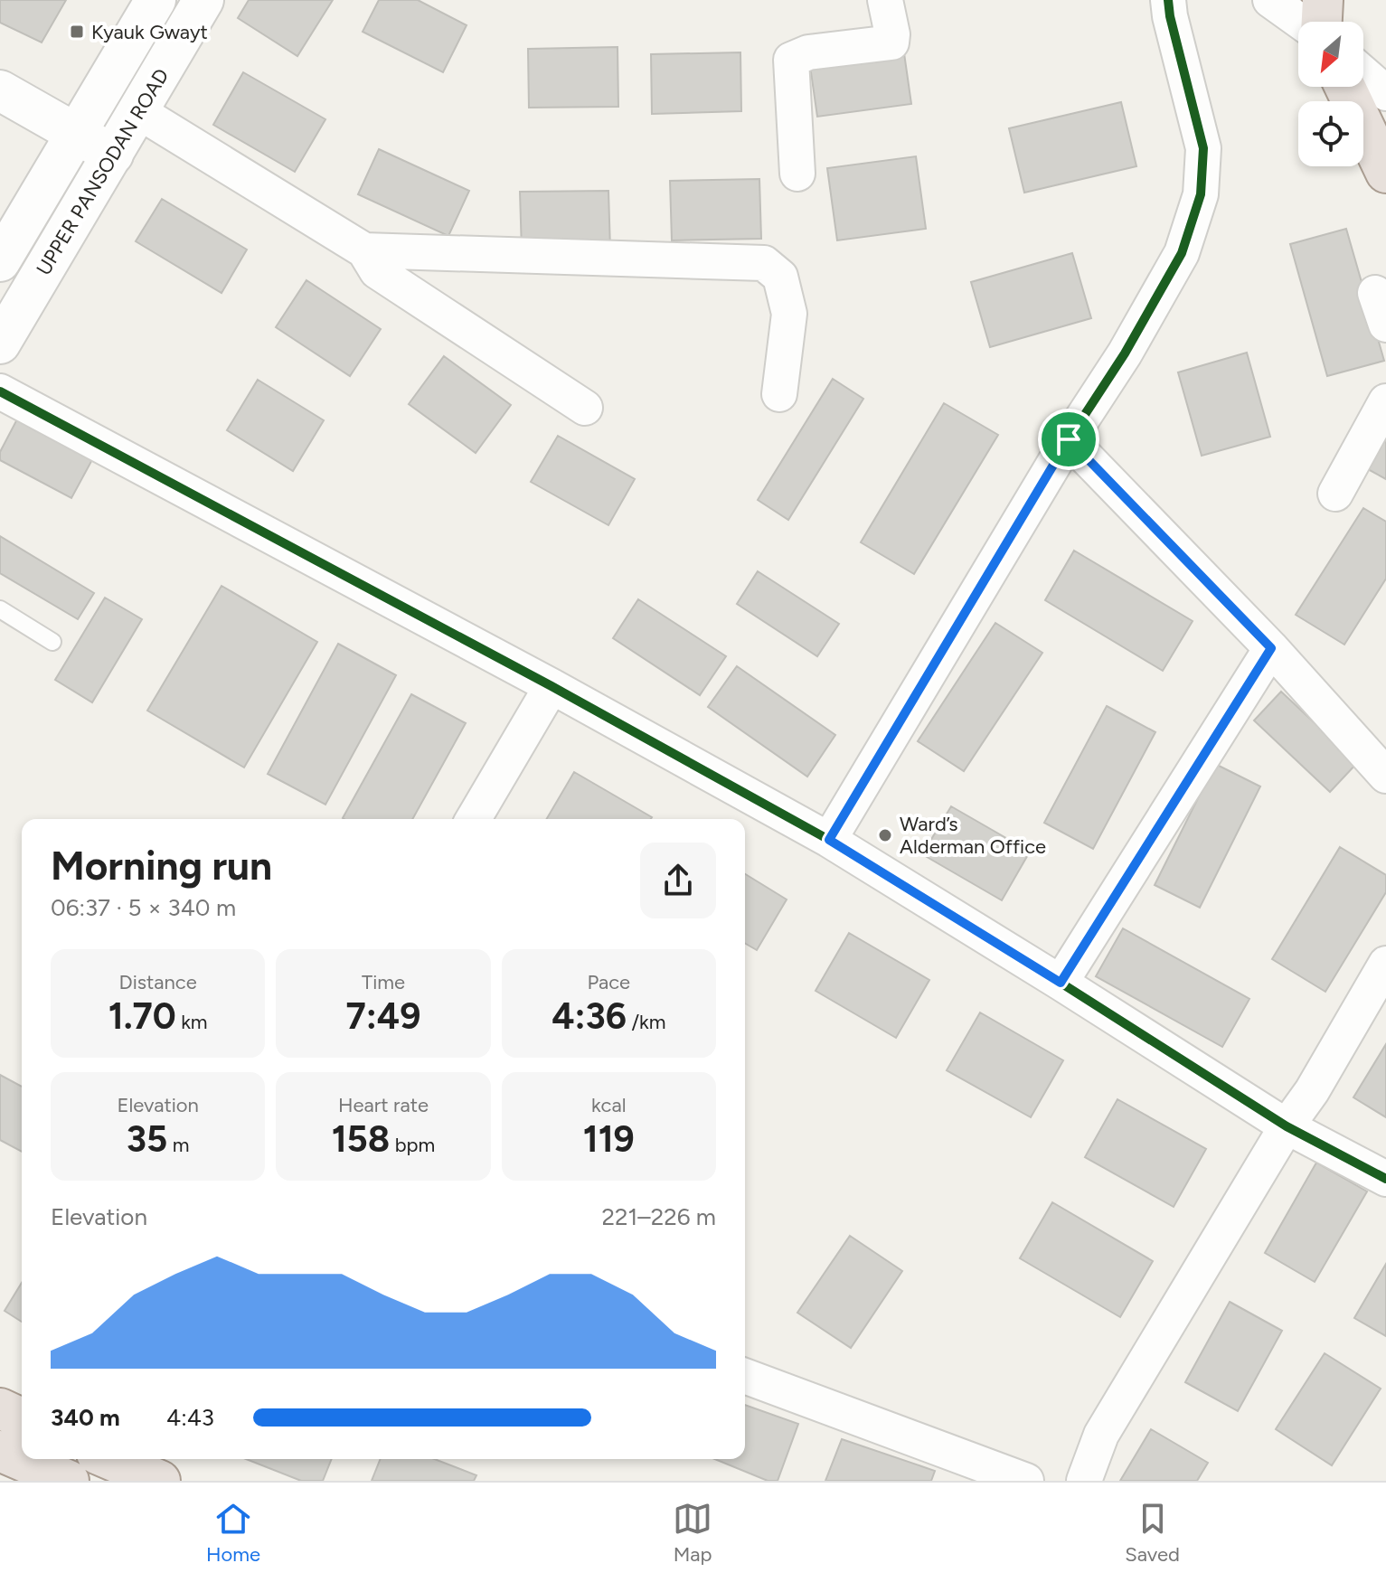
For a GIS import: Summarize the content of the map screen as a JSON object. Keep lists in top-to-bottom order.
{
  "streets": {
    "main road": ["UPPER PANSODAN ROAD"]
  },
  "places": {
    "transit": ["Kyauk Gwayt"],
    "other": ["Ward’s Alderman Office"]
  },
  "north": "bottom left",
  "page": {
    "heading": ["Morning run", "06:37 · 5 × 340 m"],
    "stats": [
      ["Distance", "1.70 km"],
      ["Time", "7:49"],
      ["Pace", "4:36 /km"],
      ["Elevation", "35 m"],
      ["Heart rate", "158 bpm"],
      ["kcal", "119"]
    ],
    "chart": ["Elevation", "221–226 m"],
    "list": [
      {
        "name": "340 m",
        "note": "4:43"
      }
    ],
    "tabs": ["Home", "Map", "Saved"]
  }
}
